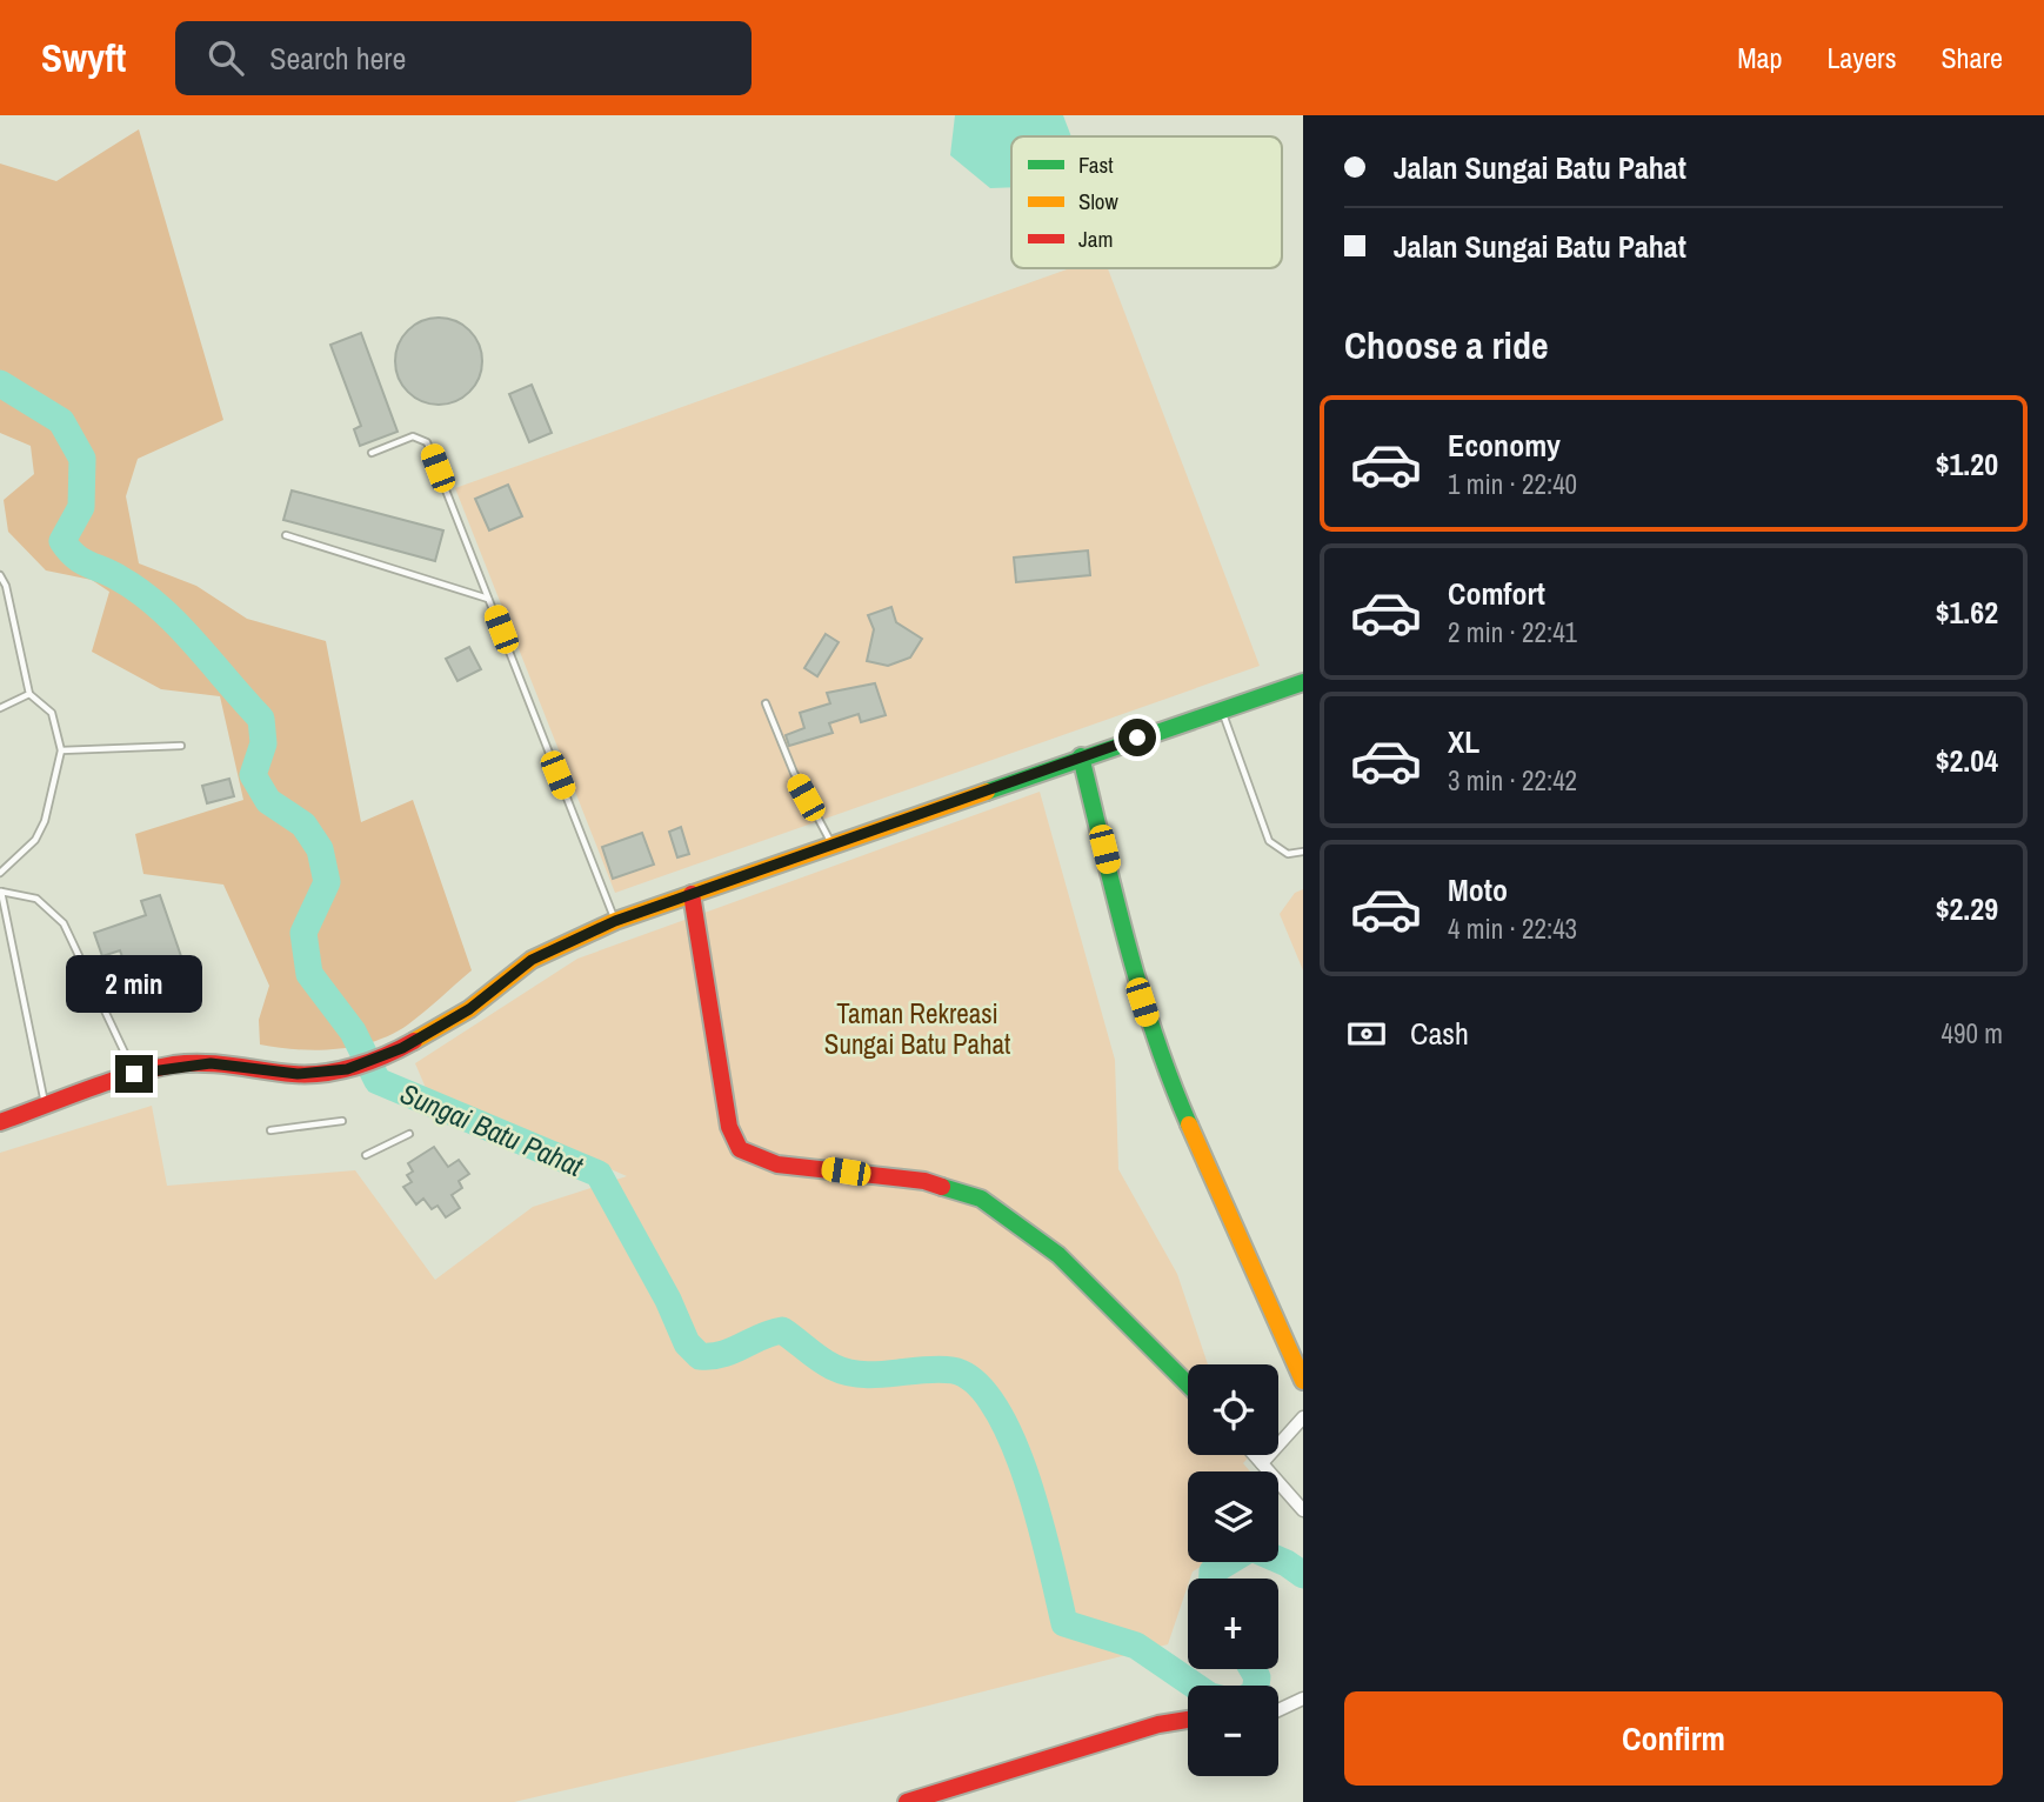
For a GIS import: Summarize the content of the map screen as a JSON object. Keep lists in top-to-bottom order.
{
  "water": ["Sungai Batu Pahat"],
  "parks": ["Taman Rekreasi Sungai Batu Pahat"],
  "legend": ["Fast", "Slow", "Jam"],
  "page": {
    "header": "Swyft",
    "search": "Search here",
    "nav": ["Map", "Layers", "Share"],
    "banner": ["Jalan Sungai Batu Pahat", "Jalan Sungai Batu Pahat"],
    "heading": "Choose a ride",
    "list": [
      {
        "name": "Economy",
        "note": "1 min · 22:40",
        "value": "$1.20"
      },
      {
        "name": "Comfort",
        "note": "2 min · 22:41",
        "value": "$1.62"
      },
      {
        "name": "XL",
        "note": "3 min · 22:42",
        "value": "$2.04"
      },
      {
        "name": "Moto",
        "note": "4 min · 22:43",
        "value": "$2.29"
      }
    ],
    "bubble": "2 min",
    "pay": ["Cash", "490 m"],
    "map_buttons": ["+", "−"],
    "buttons": "Confirm"
  }
}
